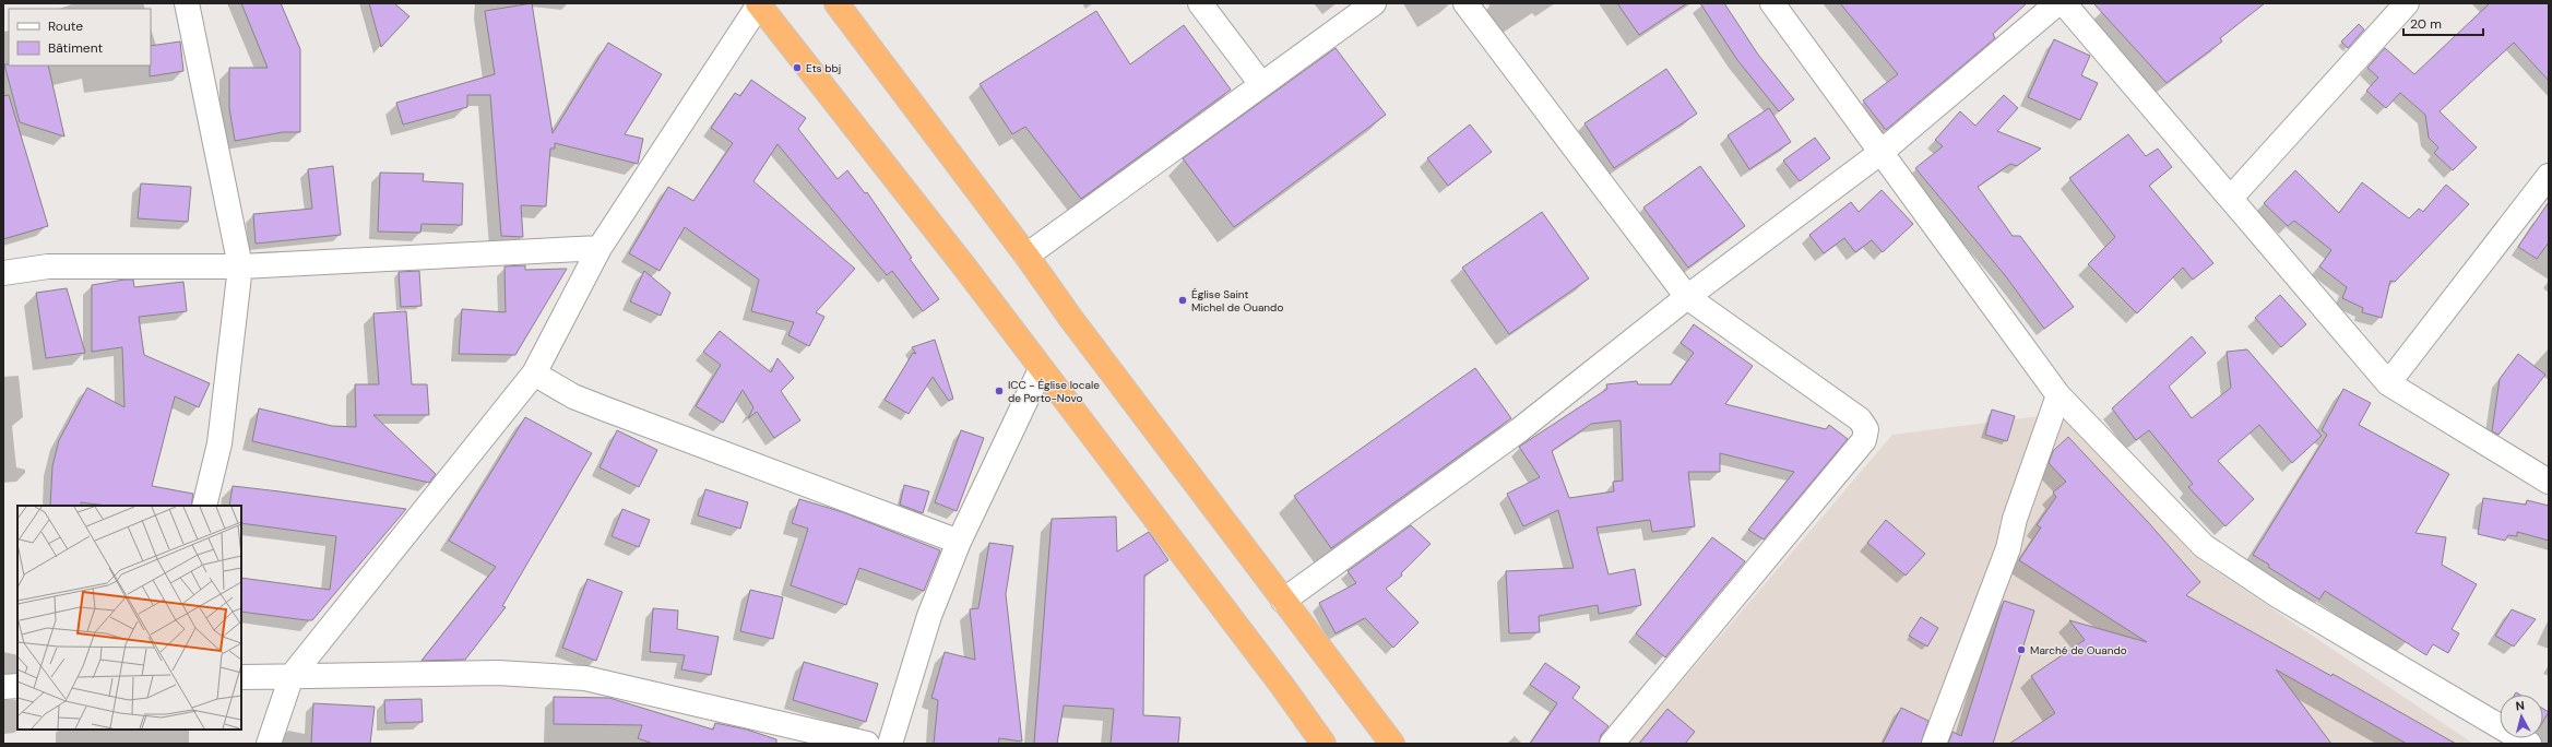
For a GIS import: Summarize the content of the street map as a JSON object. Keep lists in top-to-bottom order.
{
  "places": [
    "Ets bbj",
    "Église Saint Michel de Ouando",
    "ICC - Église locale de Porto-Novo",
    "Marché de Ouando"
  ],
  "legend": ["Route", "Bâtiment"],
  "scale_bar": "20 m",
  "north": "top"
}
